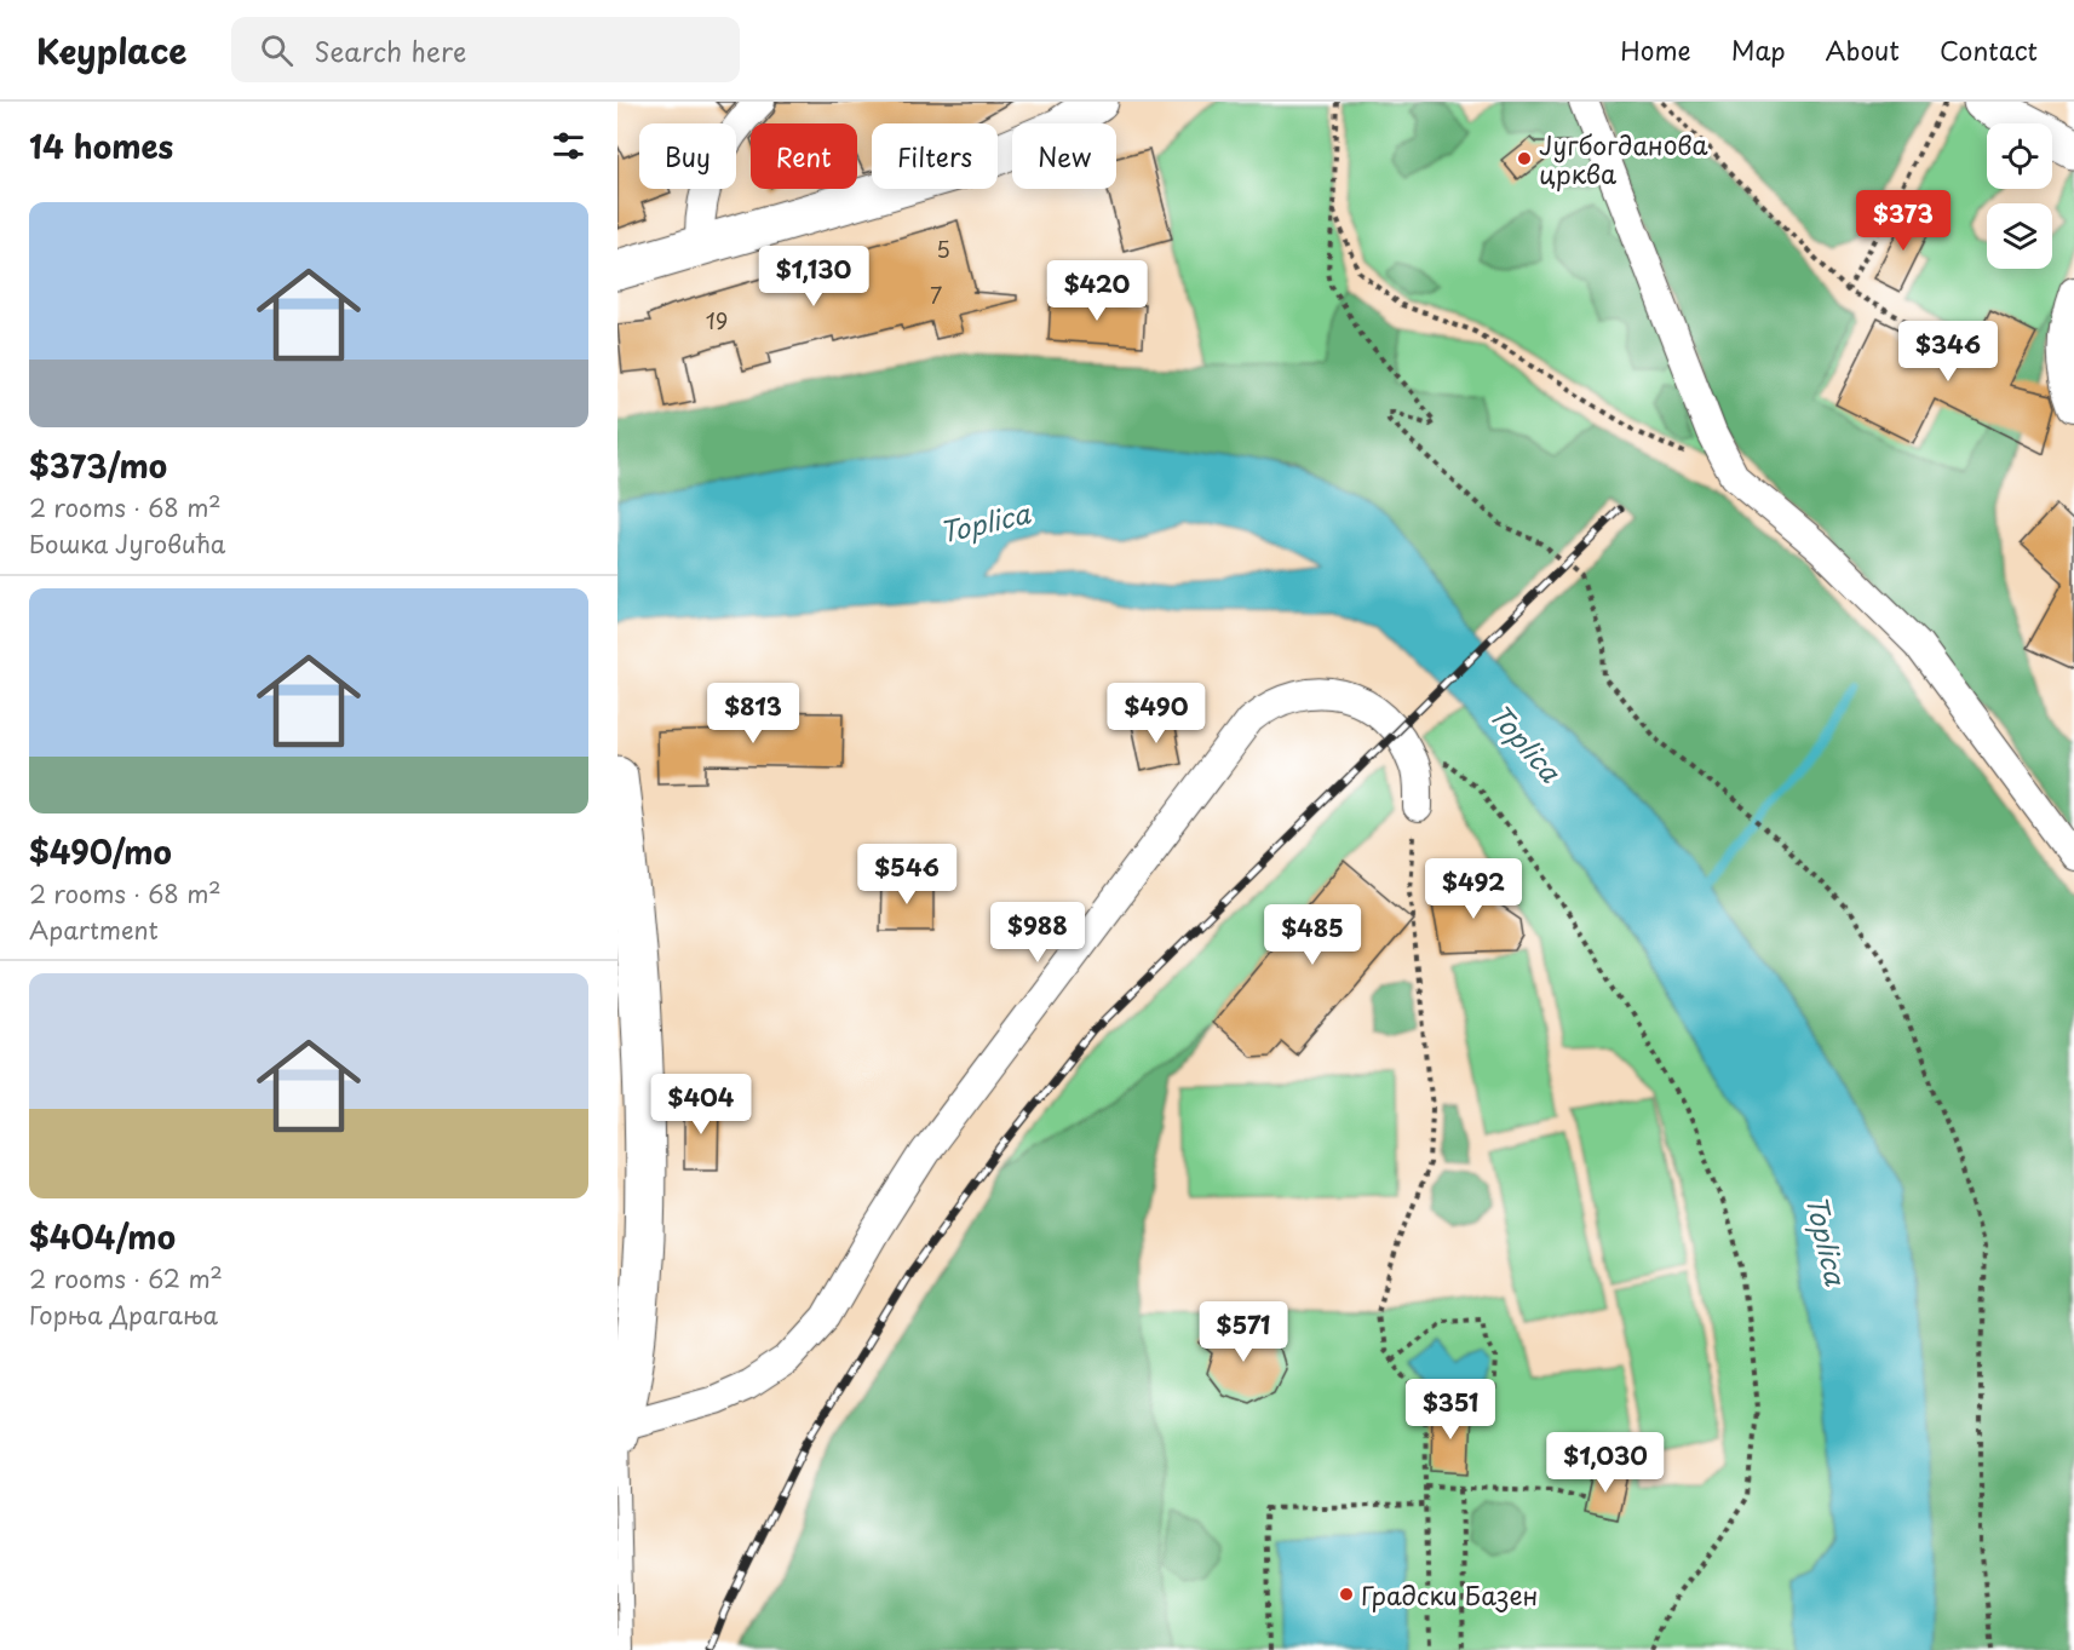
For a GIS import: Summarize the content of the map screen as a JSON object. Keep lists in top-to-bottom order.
{
  "water": ["Toplica"],
  "places": ["Југбогданова црква", "Градски Базен"],
  "house_numbers": ["5", "7", "19"],
  "page": {
    "header": "Keyplace",
    "search": "Search here",
    "nav": [
      "Home",
      "Map",
      "About",
      "Contact"
    ],
    "heading": "14 homes",
    "chip": [
      "Buy",
      "Rent",
      "Filters",
      "New"
    ],
    "list": [
      {
        "name": "$373/mo",
        "note": "2 rooms · 68 m² · Бошка Југовића"
      },
      {
        "name": "$490/mo",
        "note": "2 rooms · 68 m² · Apartment"
      },
      {
        "name": "$404/mo",
        "note": "2 rooms · 62 m² · Горња Драгања"
      }
    ],
    "price": [
      "$373",
      "$1,130",
      "$420",
      "$346",
      "$813",
      "$490",
      "$546",
      "$492",
      "$988",
      "$485",
      "$404",
      "$571",
      "$351",
      "$1,030"
    ]
  }
}
